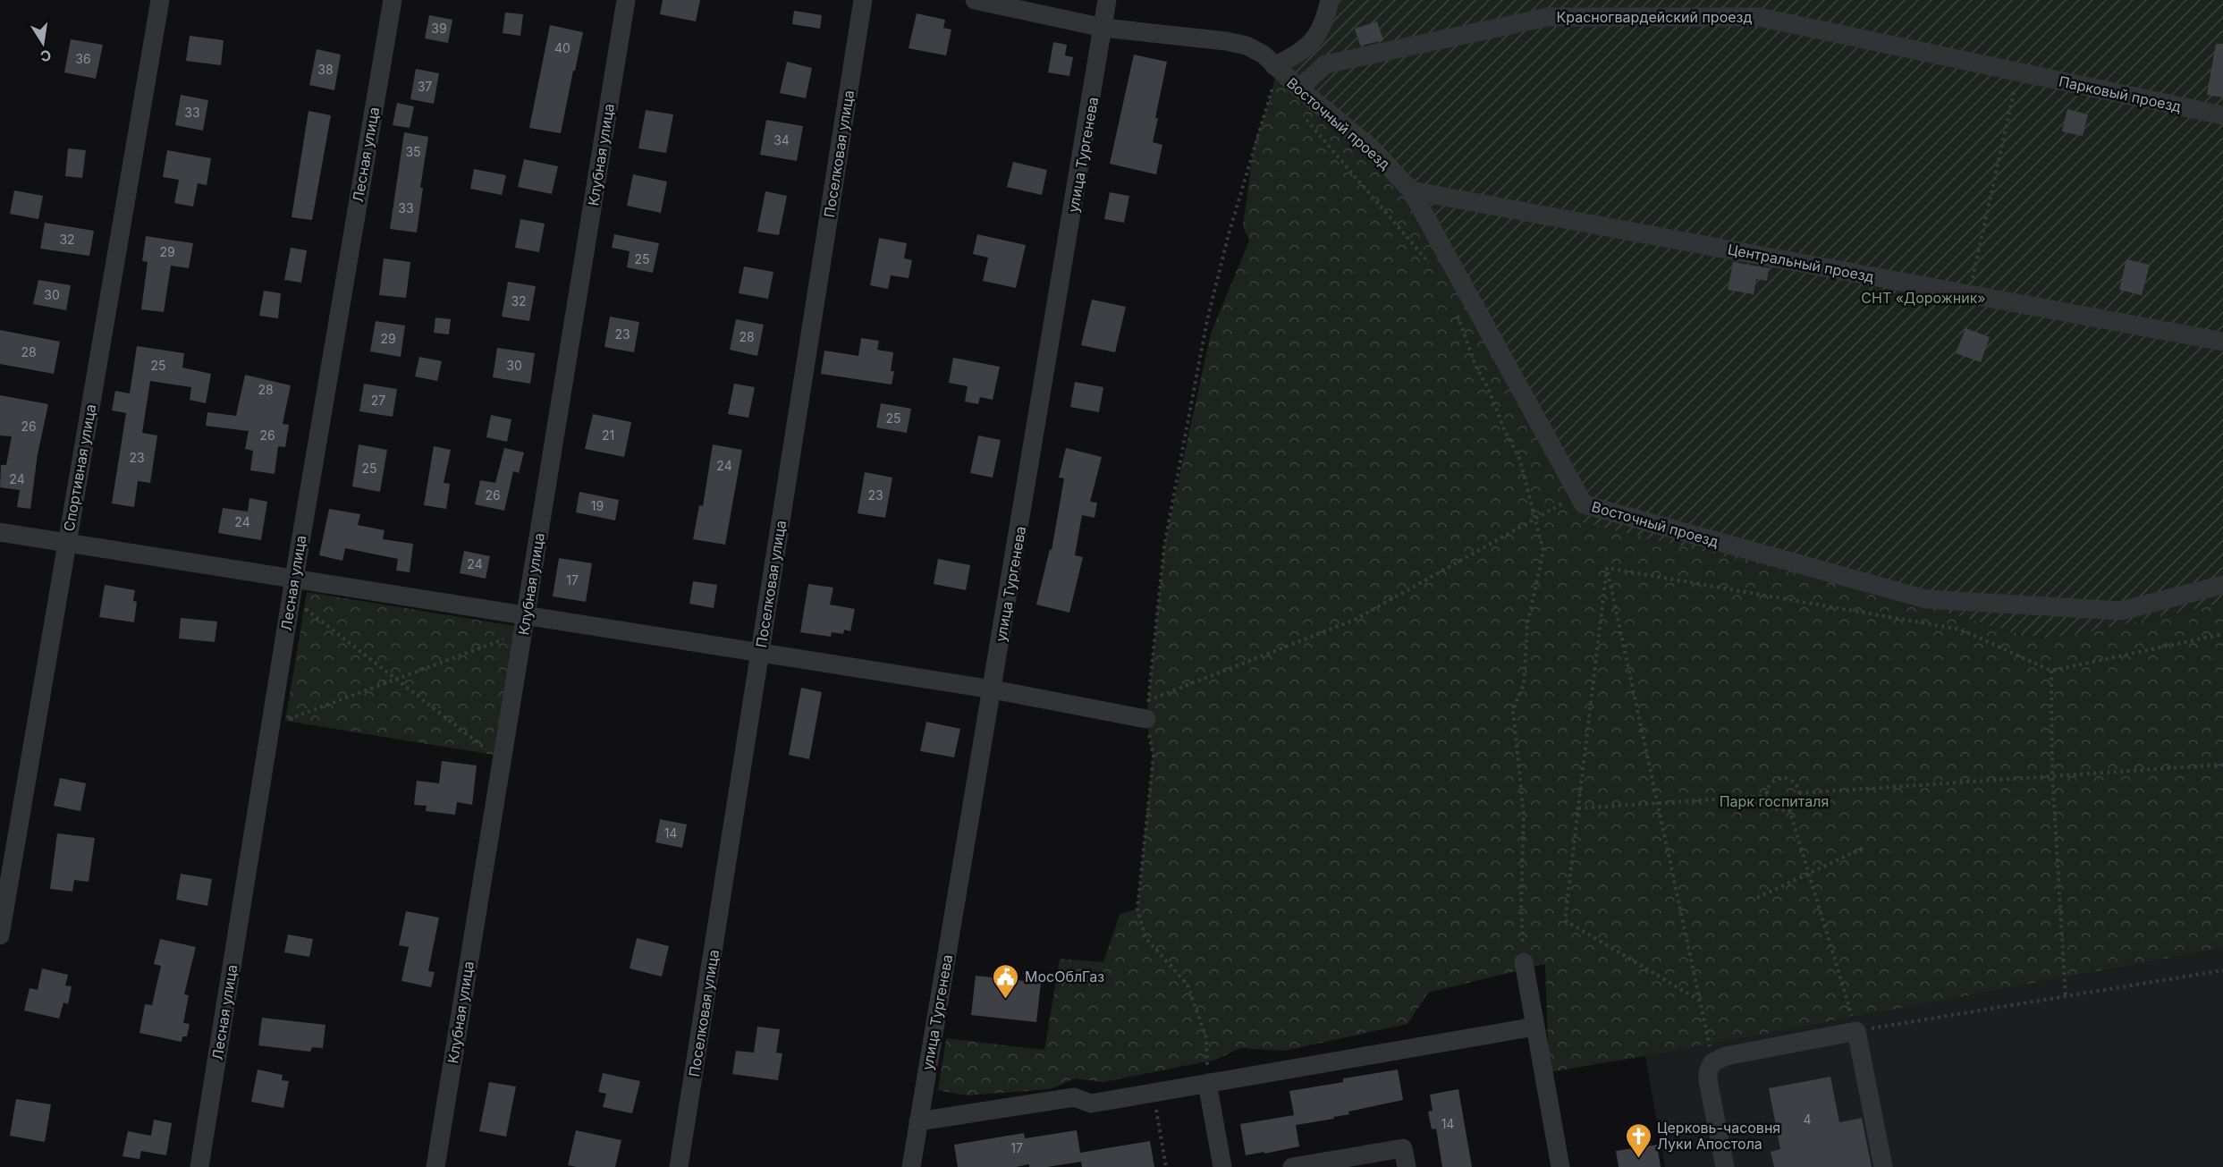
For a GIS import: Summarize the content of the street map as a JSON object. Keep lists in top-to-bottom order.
{
  "streets": {
    "street": [
      "Красногвардейский проезд",
      "Парковый проезд",
      "Восточный проезд",
      "Поселковая улица",
      "Лесная улица",
      "Клубная улица",
      "улица Тургенева",
      "Центральный проезд",
      "Спортивная улица"
    ]
  },
  "crossings": [
    ["Красногвардейский проезд", "Парковый проезд"],
    ["Красногвардейский проезд", "Восточный проезд"],
    ["Восточный проезд", "улица Тургенева"],
    ["Восточный проезд", "Центральный проезд"]
  ],
  "parks": ["СНТ «Дорожник»", "Парк госпиталя"],
  "places": {
    "public building": ["МосОблГаз"],
    "church": ["Церковь-часовня Луки Апостола"]
  },
  "house_numbers": [
    "39",
    "40",
    "36",
    "38",
    "37",
    "33",
    "34",
    "35",
    "33",
    "32",
    "29",
    "25",
    "30",
    "32",
    "23",
    "28",
    "29",
    "28",
    "25",
    "30",
    "28",
    "27",
    "25",
    "26",
    "26",
    "21",
    "23",
    "24",
    "25",
    "24",
    "26",
    "23",
    "19",
    "24",
    "24",
    "17",
    "14",
    "4",
    "14",
    "17"
  ],
  "north": "bottom"
}
